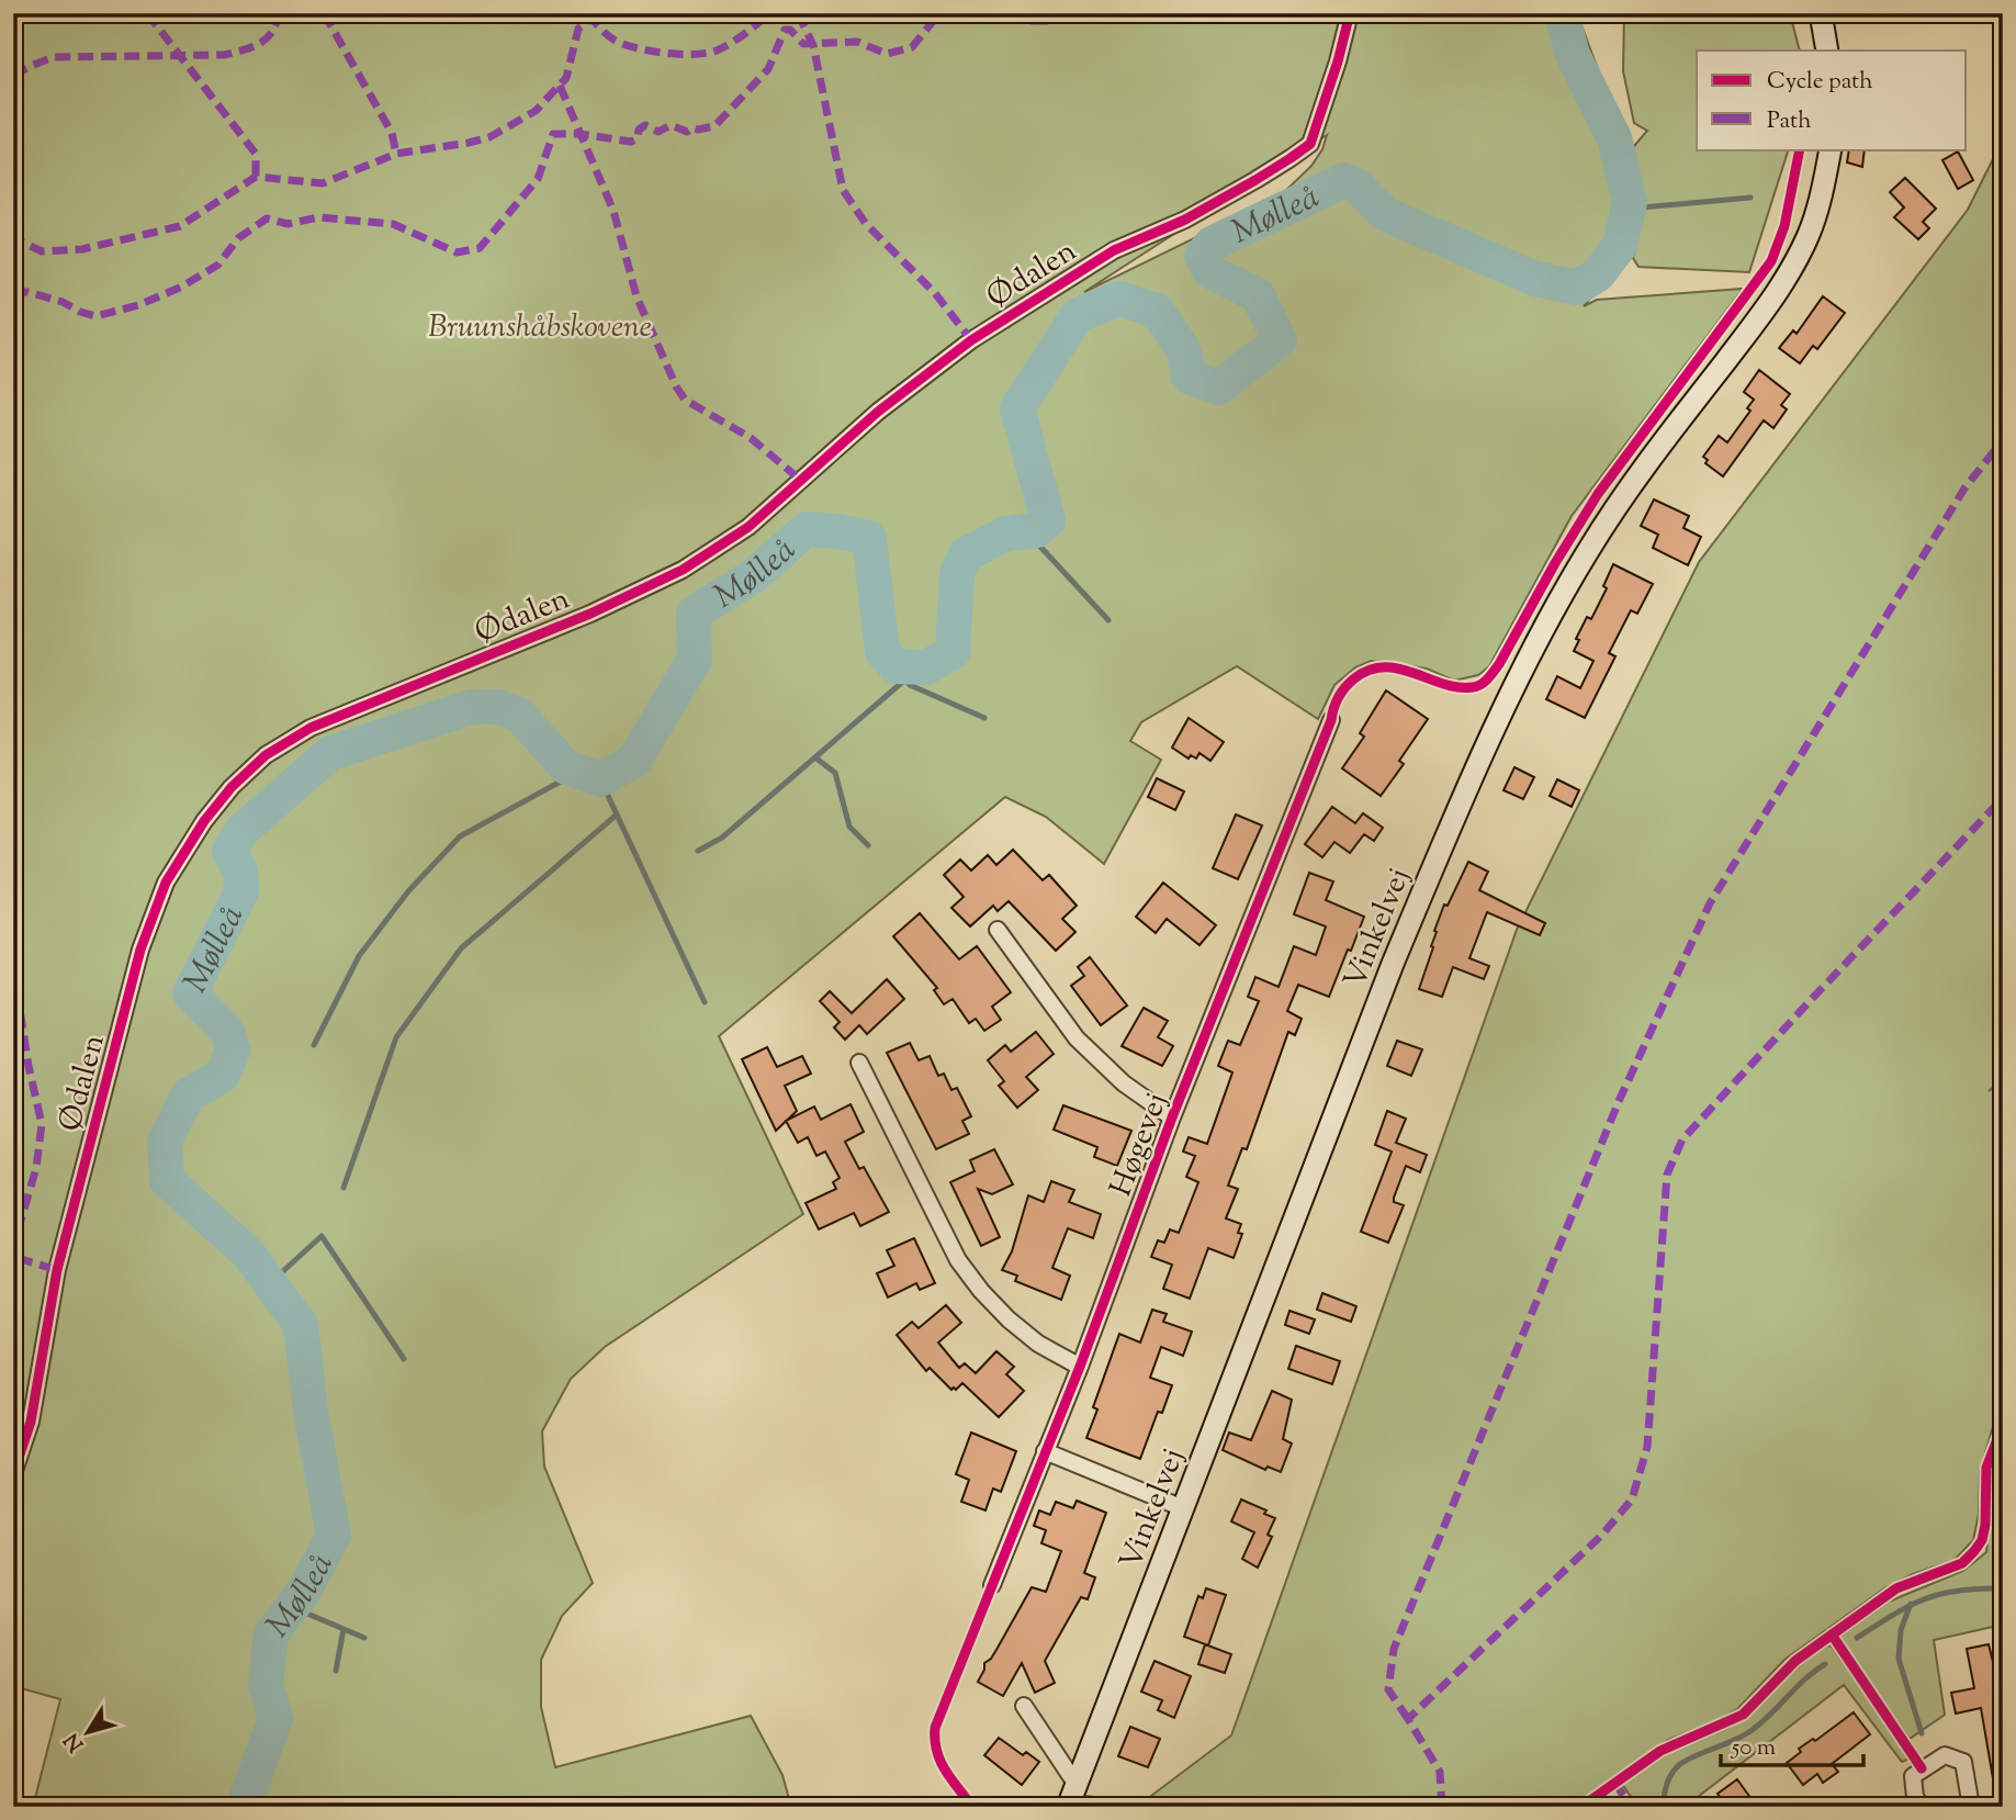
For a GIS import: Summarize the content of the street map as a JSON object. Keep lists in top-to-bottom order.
{
  "streets": {
    "street": ["Ødalen", "Vinkelvej", "Høgevej"]
  },
  "water": ["Mølleå"],
  "parks": ["Bruunshåbskovene"],
  "legend": ["Cycle path", "Path"],
  "scale_bar": "50 m",
  "north": "bottom left"
}
